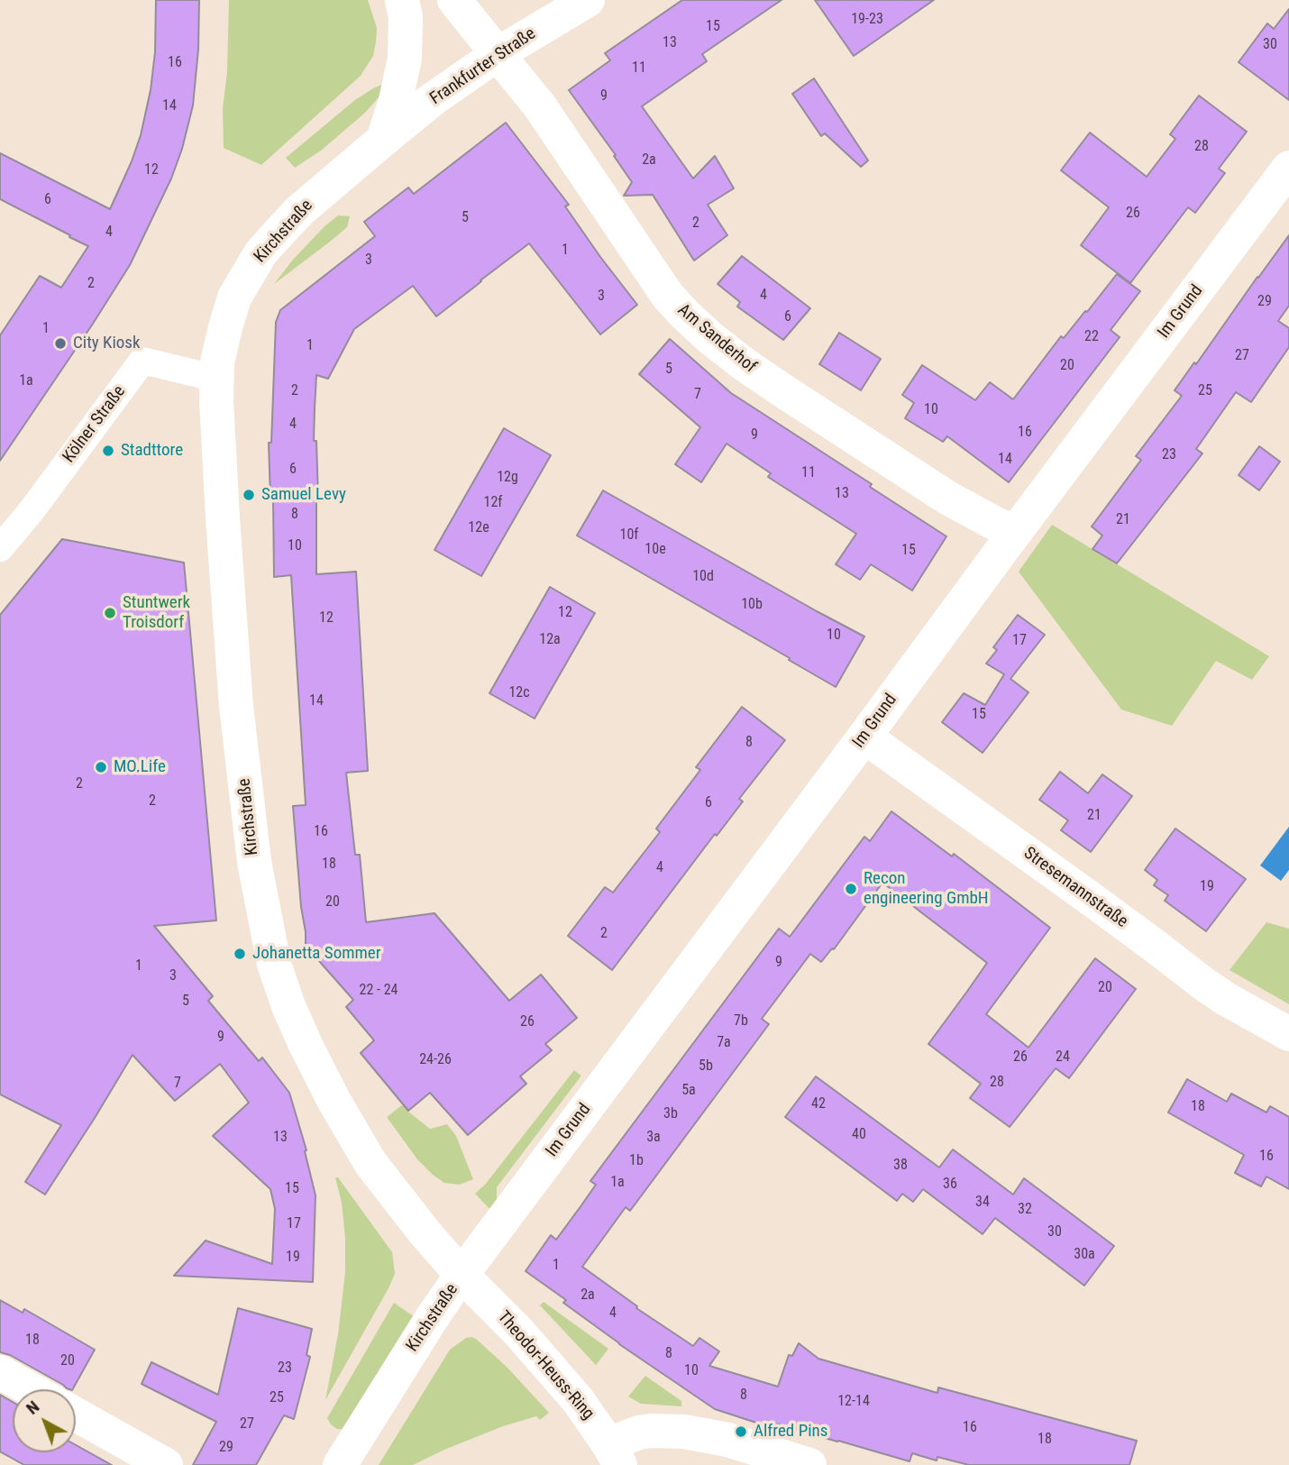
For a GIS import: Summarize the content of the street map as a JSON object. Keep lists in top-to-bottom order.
{
  "streets": {
    "street": [
      "Frankfurter Straße",
      "Kirchstraße",
      "Im Grund",
      "Am Sanderhof",
      "Kölner Straße",
      "Stresemannstraße",
      "Theodor-Heuss-Ring"
    ]
  },
  "crossings": [
    ["Frankfurter Straße", "Kirchstraße"],
    ["Frankfurter Straße", "Am Sanderhof"],
    ["Kirchstraße", "Im Grund"],
    ["Kirchstraße", "Kölner Straße"],
    ["Kirchstraße", "Theodor-Heuss-Ring"],
    ["Im Grund", "Am Sanderhof"],
    ["Im Grund", "Stresemannstraße"],
    ["Im Grund", "Theodor-Heuss-Ring"]
  ],
  "places": [
    "City Kiosk",
    "Stadttore",
    "Samuel Levy",
    "Stuntwerk Troisdorf",
    "MO.Life",
    "Recon engineering GmbH",
    "Johanetta Sommer",
    "Alfred Pins"
  ],
  "house_numbers": [
    "19-23",
    "15",
    "13",
    "30",
    "16",
    "11",
    "9",
    "14",
    "28",
    "2a",
    "12",
    "6",
    "26",
    "5",
    "2",
    "4",
    "1",
    "3",
    "2",
    "4",
    "3",
    "29",
    "6",
    "1",
    "22",
    "1",
    "27",
    "20",
    "5",
    "1a",
    "2",
    "25",
    "7",
    "10",
    "4",
    "16",
    "9",
    "23",
    "14",
    "6",
    "11",
    "12g",
    "13",
    "12f",
    "8",
    "21",
    "12e",
    "10f",
    "10",
    "10e",
    "15",
    "10d",
    "10b",
    "12",
    "12",
    "10",
    "12a",
    "17",
    "12c",
    "14",
    "15",
    "8",
    "2",
    "2",
    "6",
    "21",
    "16",
    "18",
    "4",
    "19",
    "20",
    "2",
    "9",
    "1",
    "3",
    "20",
    "22 - 24",
    "5",
    "7b",
    "26",
    "9",
    "7a",
    "26",
    "24",
    "24-26",
    "5b",
    "28",
    "7",
    "5a",
    "42",
    "18",
    "3b",
    "40",
    "13",
    "3a",
    "16",
    "1b",
    "38",
    "1a",
    "36",
    "15",
    "34",
    "32",
    "17",
    "30",
    "30a",
    "19",
    "1",
    "2a",
    "4",
    "18",
    "8",
    "20",
    "23",
    "10",
    "8",
    "25",
    "12-14",
    "27",
    "16",
    "18",
    "29"
  ],
  "north": "top left"
}
